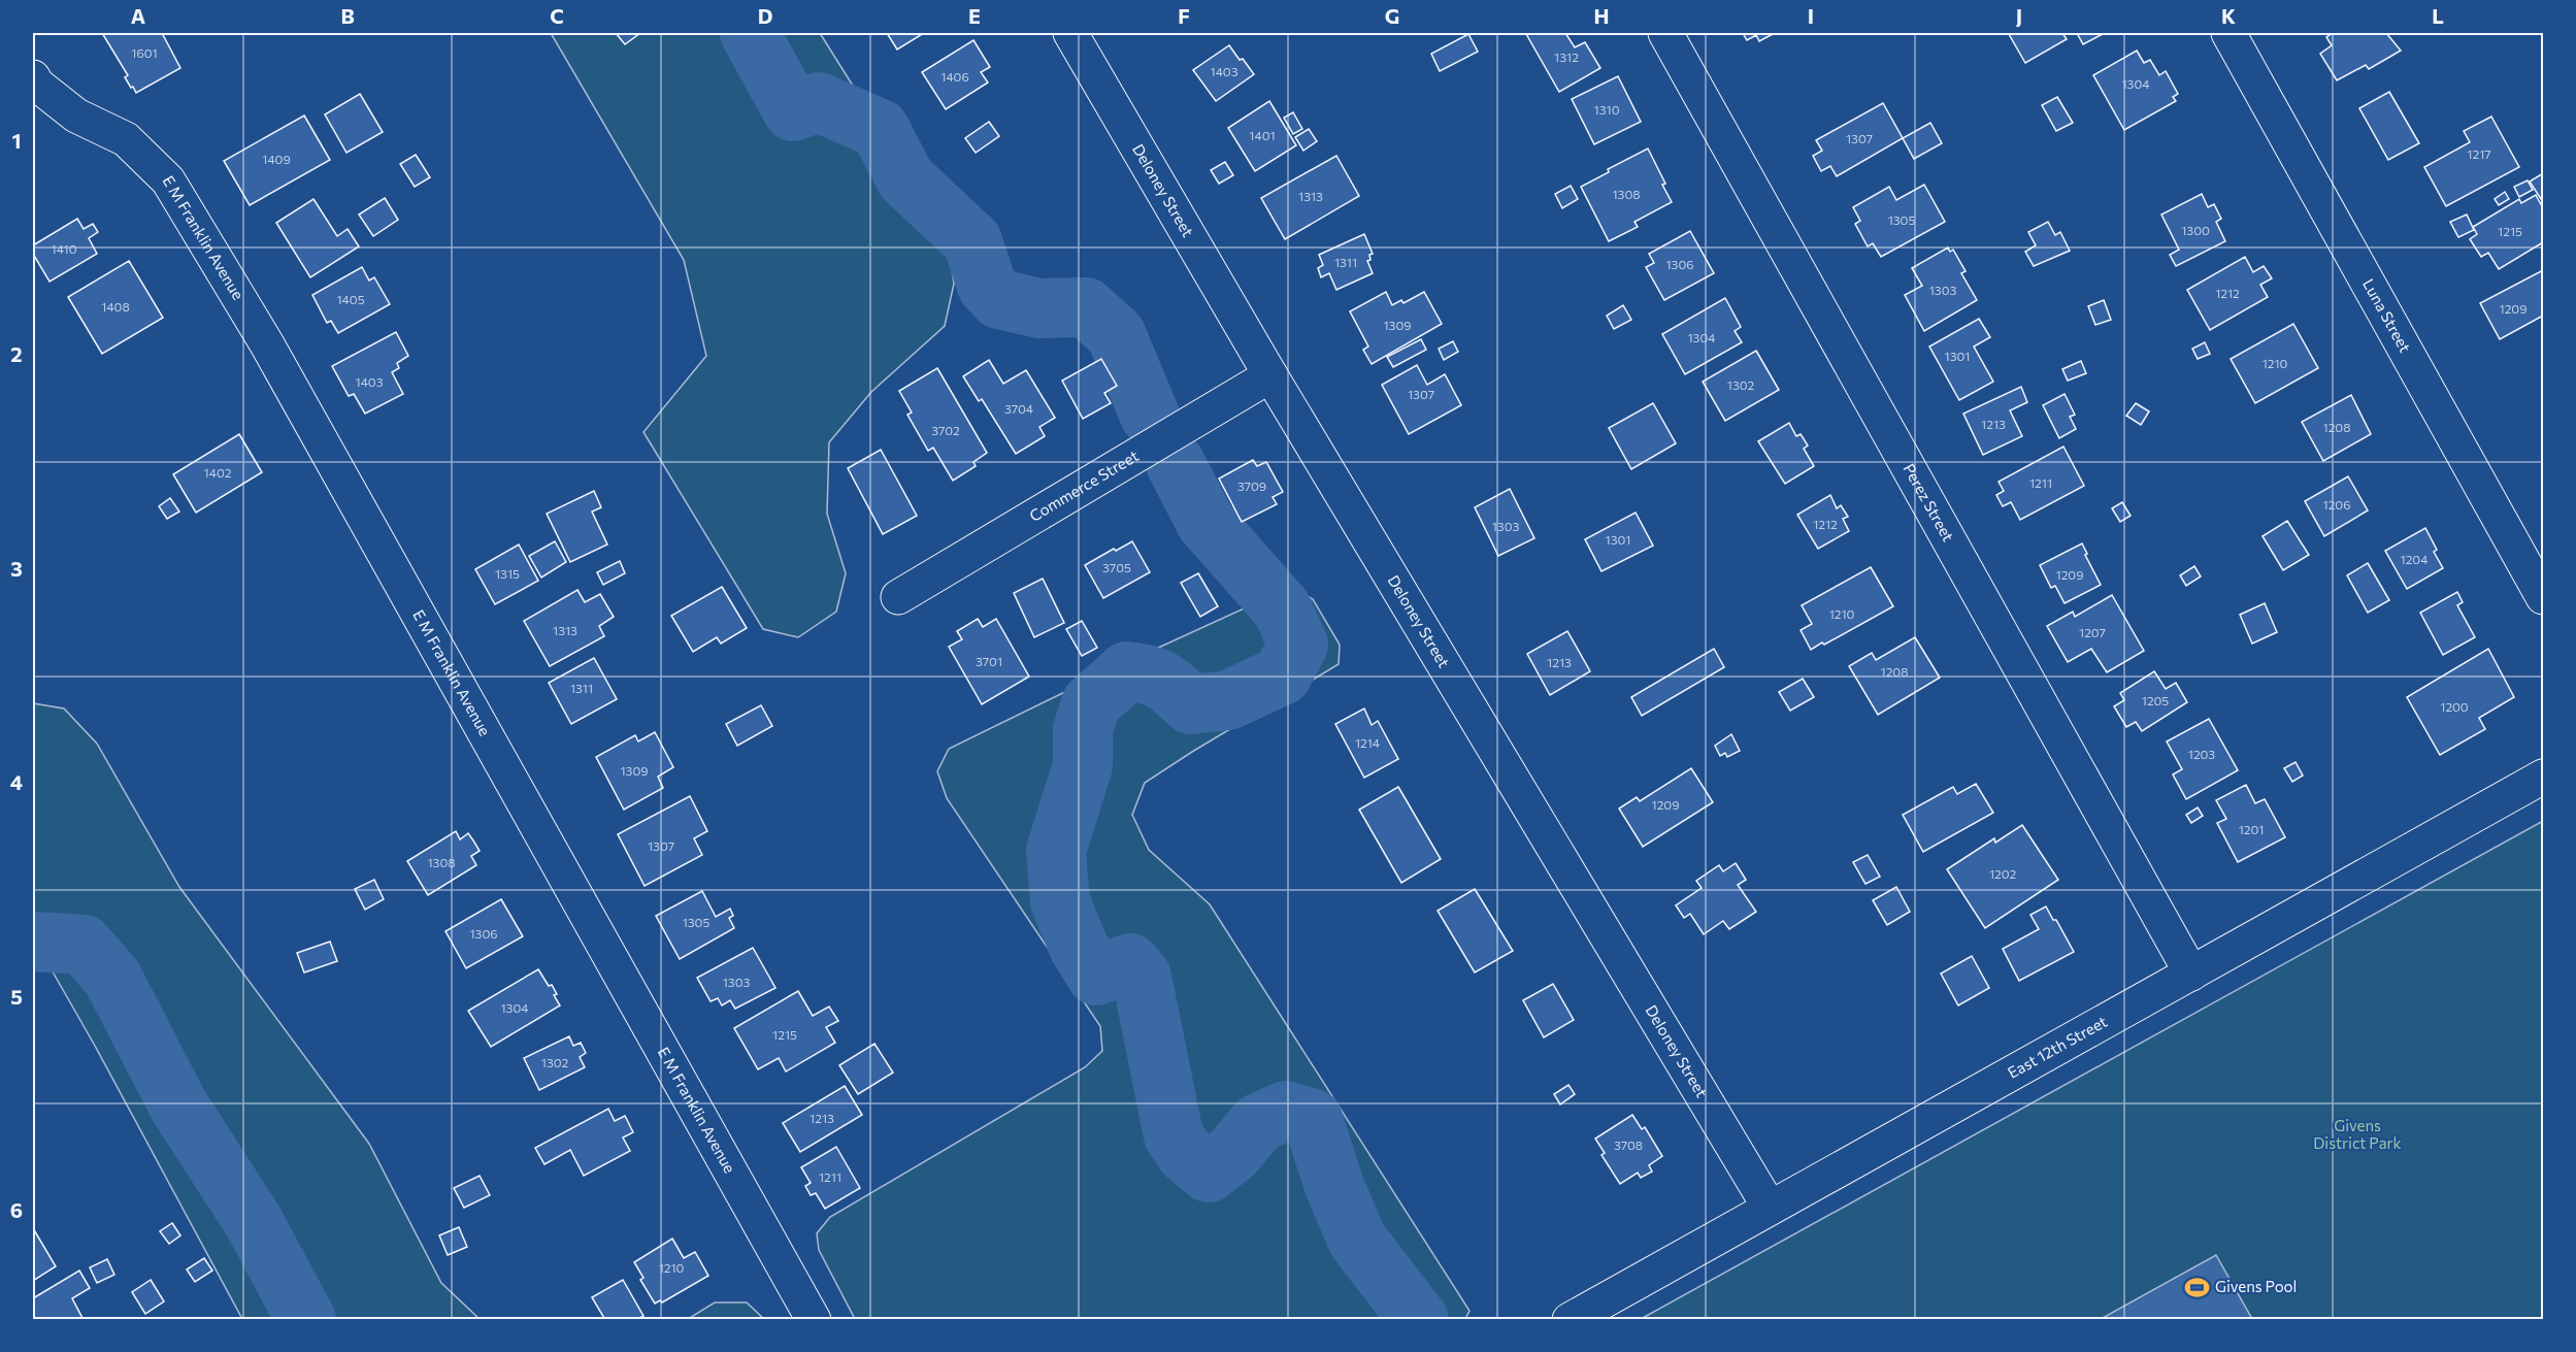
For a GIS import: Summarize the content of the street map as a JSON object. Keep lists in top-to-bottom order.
{
  "streets": {
    "street": [
      "Deloney Street",
      "E M Franklin Avenue",
      "Luna Street",
      "Commerce Street",
      "Perez Street",
      "East 12th Street"
    ]
  },
  "crossings": [
    ["Deloney Street", "Commerce Street"],
    ["Deloney Street", "East 12th Street"],
    ["Perez Street", "East 12th Street"]
  ],
  "parks": ["Givens District Park"],
  "places": {
    "sports": ["Givens Pool"]
  },
  "house_numbers": [
    "1601",
    "1312",
    "1403",
    "1406",
    "1304",
    "1310",
    "1401",
    "1307",
    "1217",
    "1409",
    "1308",
    "1313",
    "1305",
    "1300",
    "1215",
    "1410",
    "1311",
    "1306",
    "1303",
    "1212",
    "1405",
    "1408",
    "1209",
    "1309",
    "1304",
    "1301",
    "1210",
    "1403",
    "1302",
    "1307",
    "3704",
    "1213",
    "1208",
    "3702",
    "1402",
    "1211",
    "3709",
    "1206",
    "1212",
    "1303",
    "1301",
    "1204",
    "3705",
    "1315",
    "1209",
    "1210",
    "1313",
    "1207",
    "3701",
    "1213",
    "1208",
    "1311",
    "1205",
    "1200",
    "1214",
    "1203",
    "1309",
    "1209",
    "1201",
    "1307",
    "1308",
    "1202",
    "1305",
    "1306",
    "1303",
    "1304",
    "1215",
    "1302",
    "1213",
    "3708",
    "1211",
    "1210"
  ],
  "grid": {
    "columns": [
      "A",
      "B",
      "C",
      "D",
      "E",
      "F",
      "G",
      "H",
      "I",
      "J",
      "K",
      "L"
    ],
    "rows": [
      "1",
      "2",
      "3",
      "4",
      "5",
      "6"
    ]
  }
}
